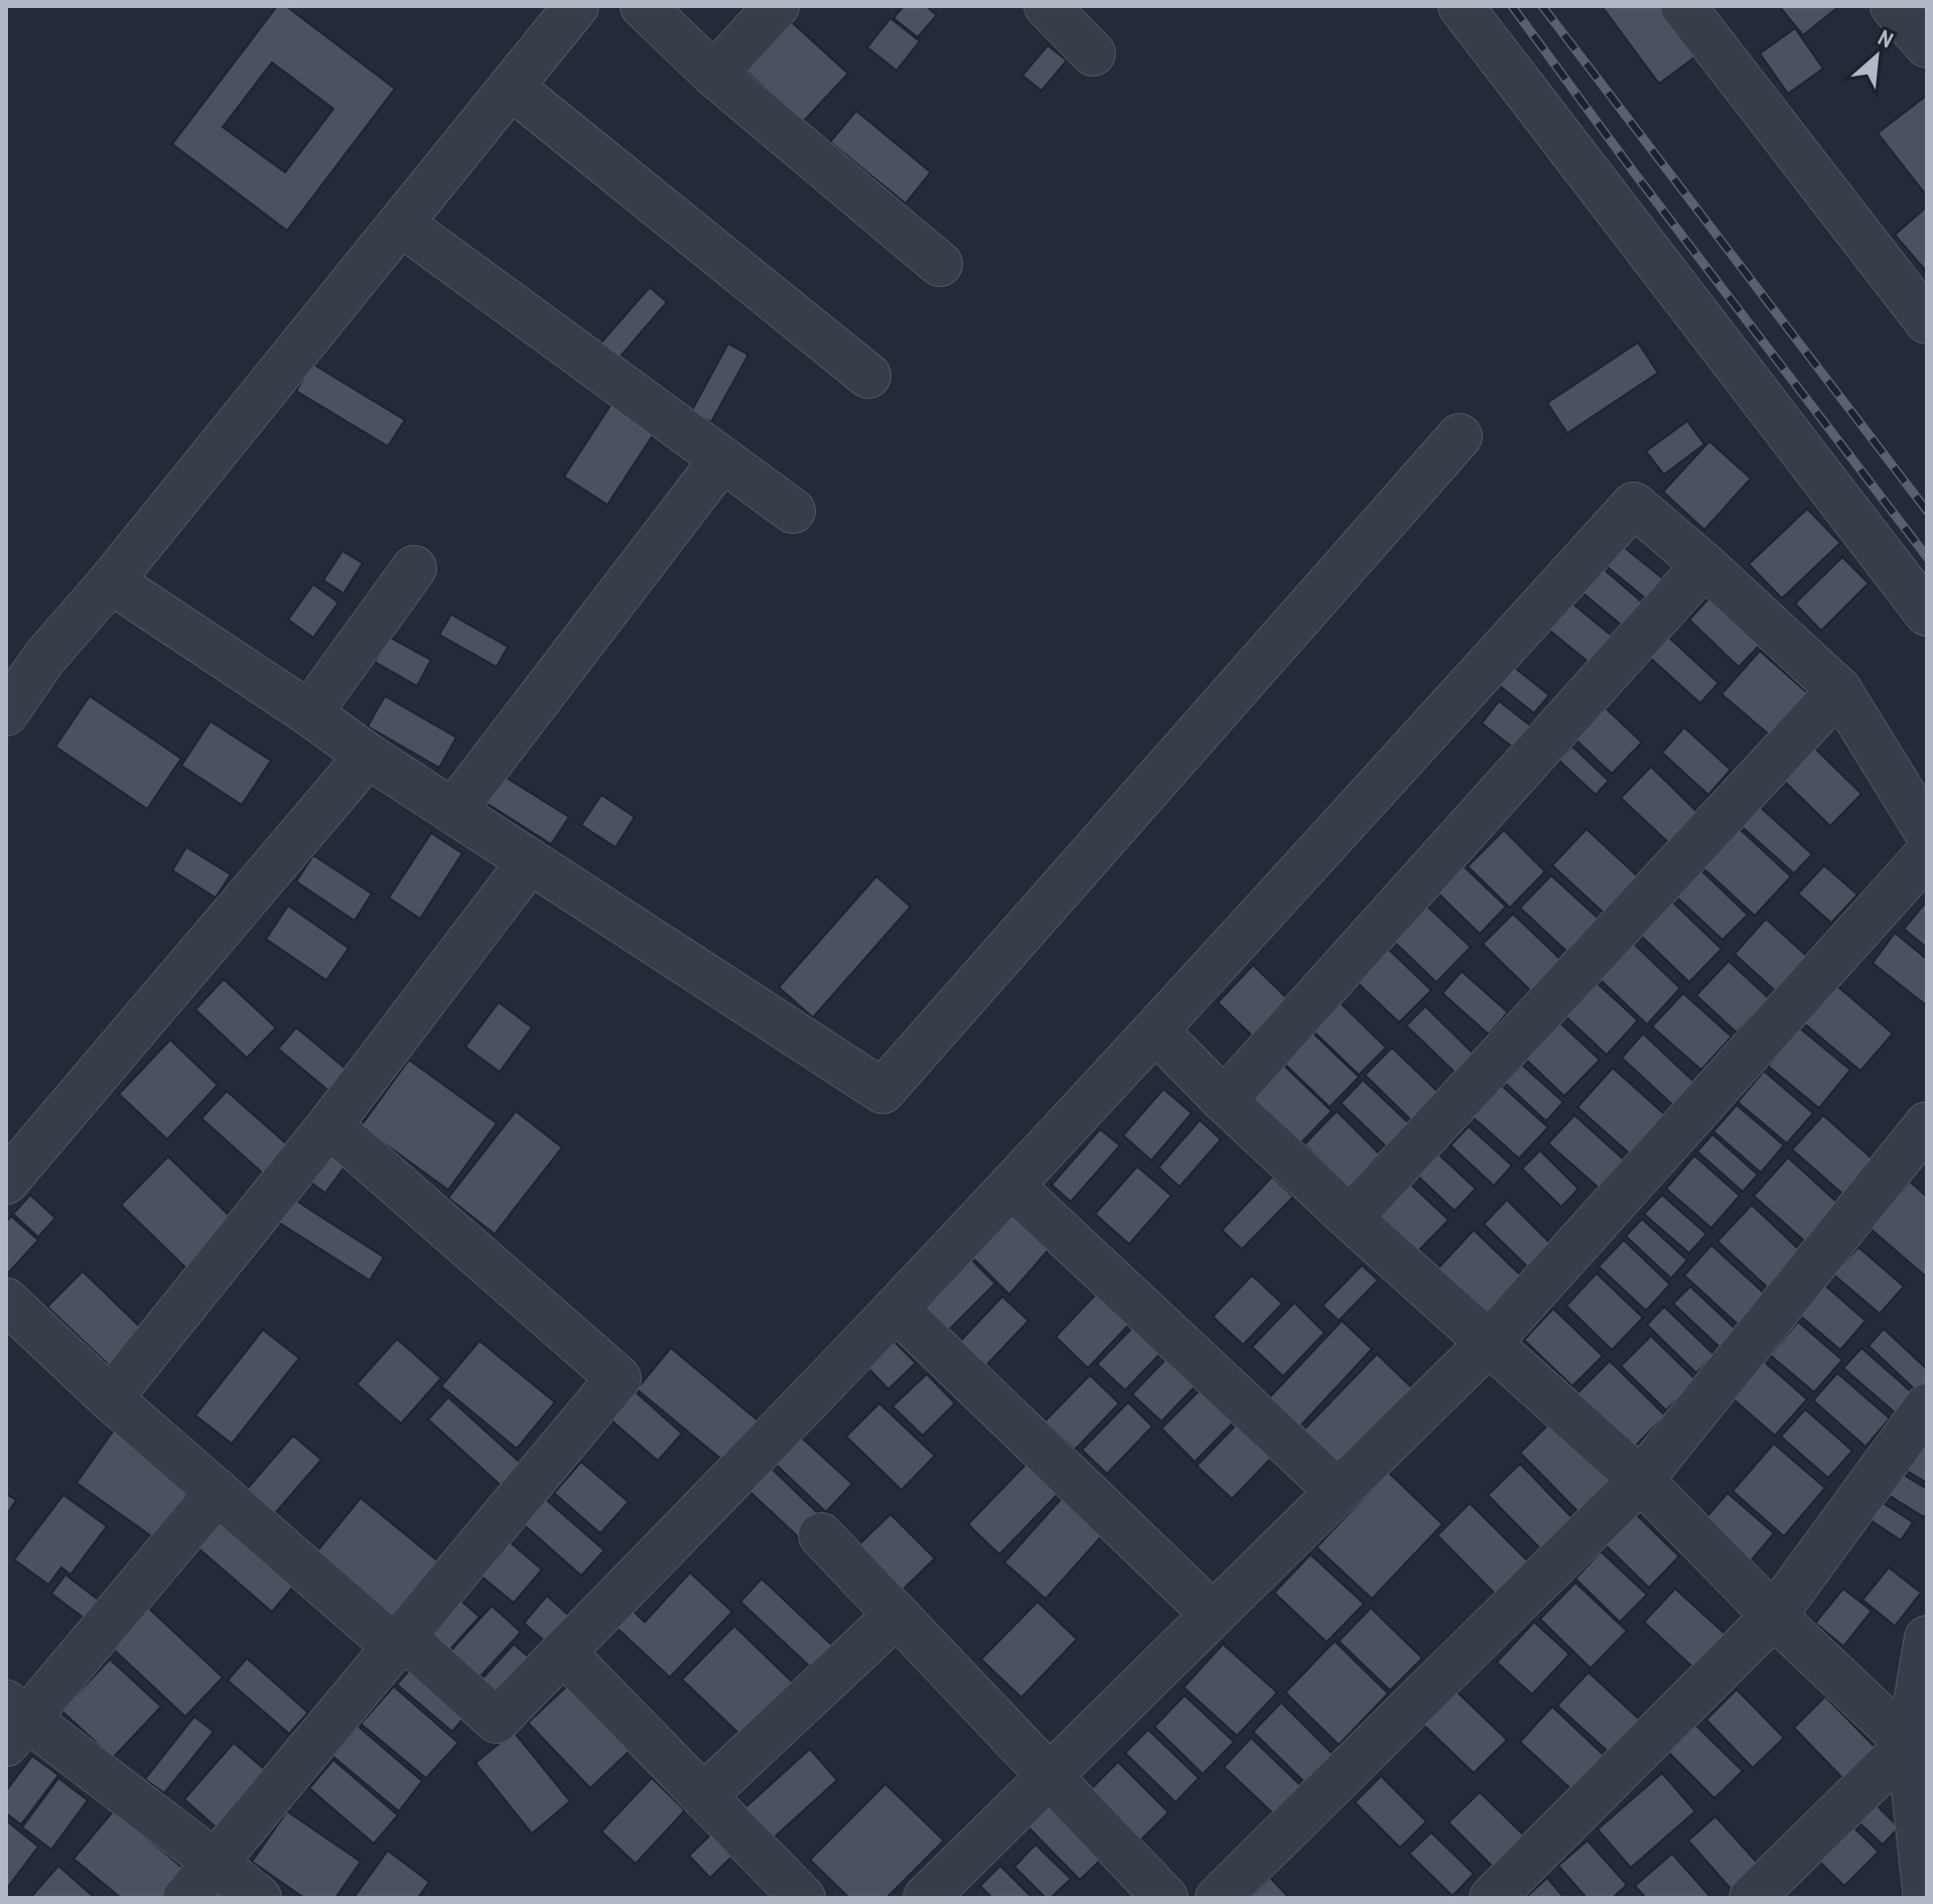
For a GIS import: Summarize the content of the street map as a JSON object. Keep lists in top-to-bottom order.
{
  "north": "top right"
}
